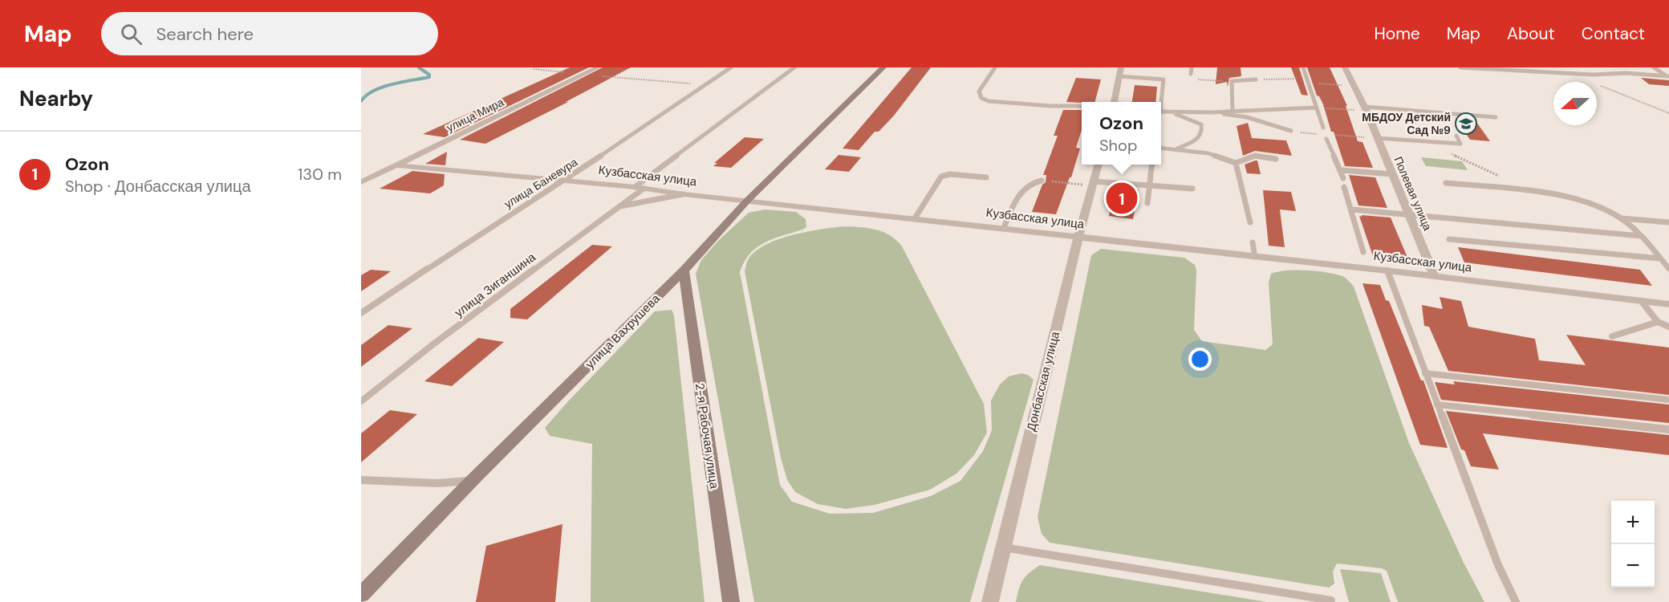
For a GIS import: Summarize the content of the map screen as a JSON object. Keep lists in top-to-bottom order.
{
  "streets": {
    "main road": ["улица Вахрушева", "2-я Рабочая улица"],
    "street": [
      "улица Мира",
      "Кузбасская улица",
      "Полевая улица",
      "Донбасская улица"
    ],
    "lane": ["улица Баневура", "улица Зиганшина"]
  },
  "crossings": [
    ["улица Мира", "Кузбасская улица"],
    ["Кузбасская улица", "улица Баневура"],
    ["Кузбасская улица", "Полевая улица"],
    ["Кузбасская улица", "улица Зиганшина"],
    ["Кузбасская улица", "улица Вахрушева"],
    ["Кузбасская улица", "Донбасская улица"],
    ["улица Вахрушева", "2-я Рабочая улица"]
  ],
  "places": {
    "school or university": ["МБДОУ Детский Сад №9"]
  },
  "north": "left",
  "page": {
    "header": "Map",
    "search": "Search here",
    "nav": [
      "Home",
      "Map",
      "About",
      "Contact"
    ],
    "heading": "Nearby",
    "popup": ["Ozon", "Shop"],
    "list": [
      {
        "mark": "1",
        "name": "Ozon",
        "note": "Shop · Донбасская улица",
        "value": "130 m"
      }
    ],
    "pins": "1",
    "map_buttons": ["+", "−"]
  }
}
